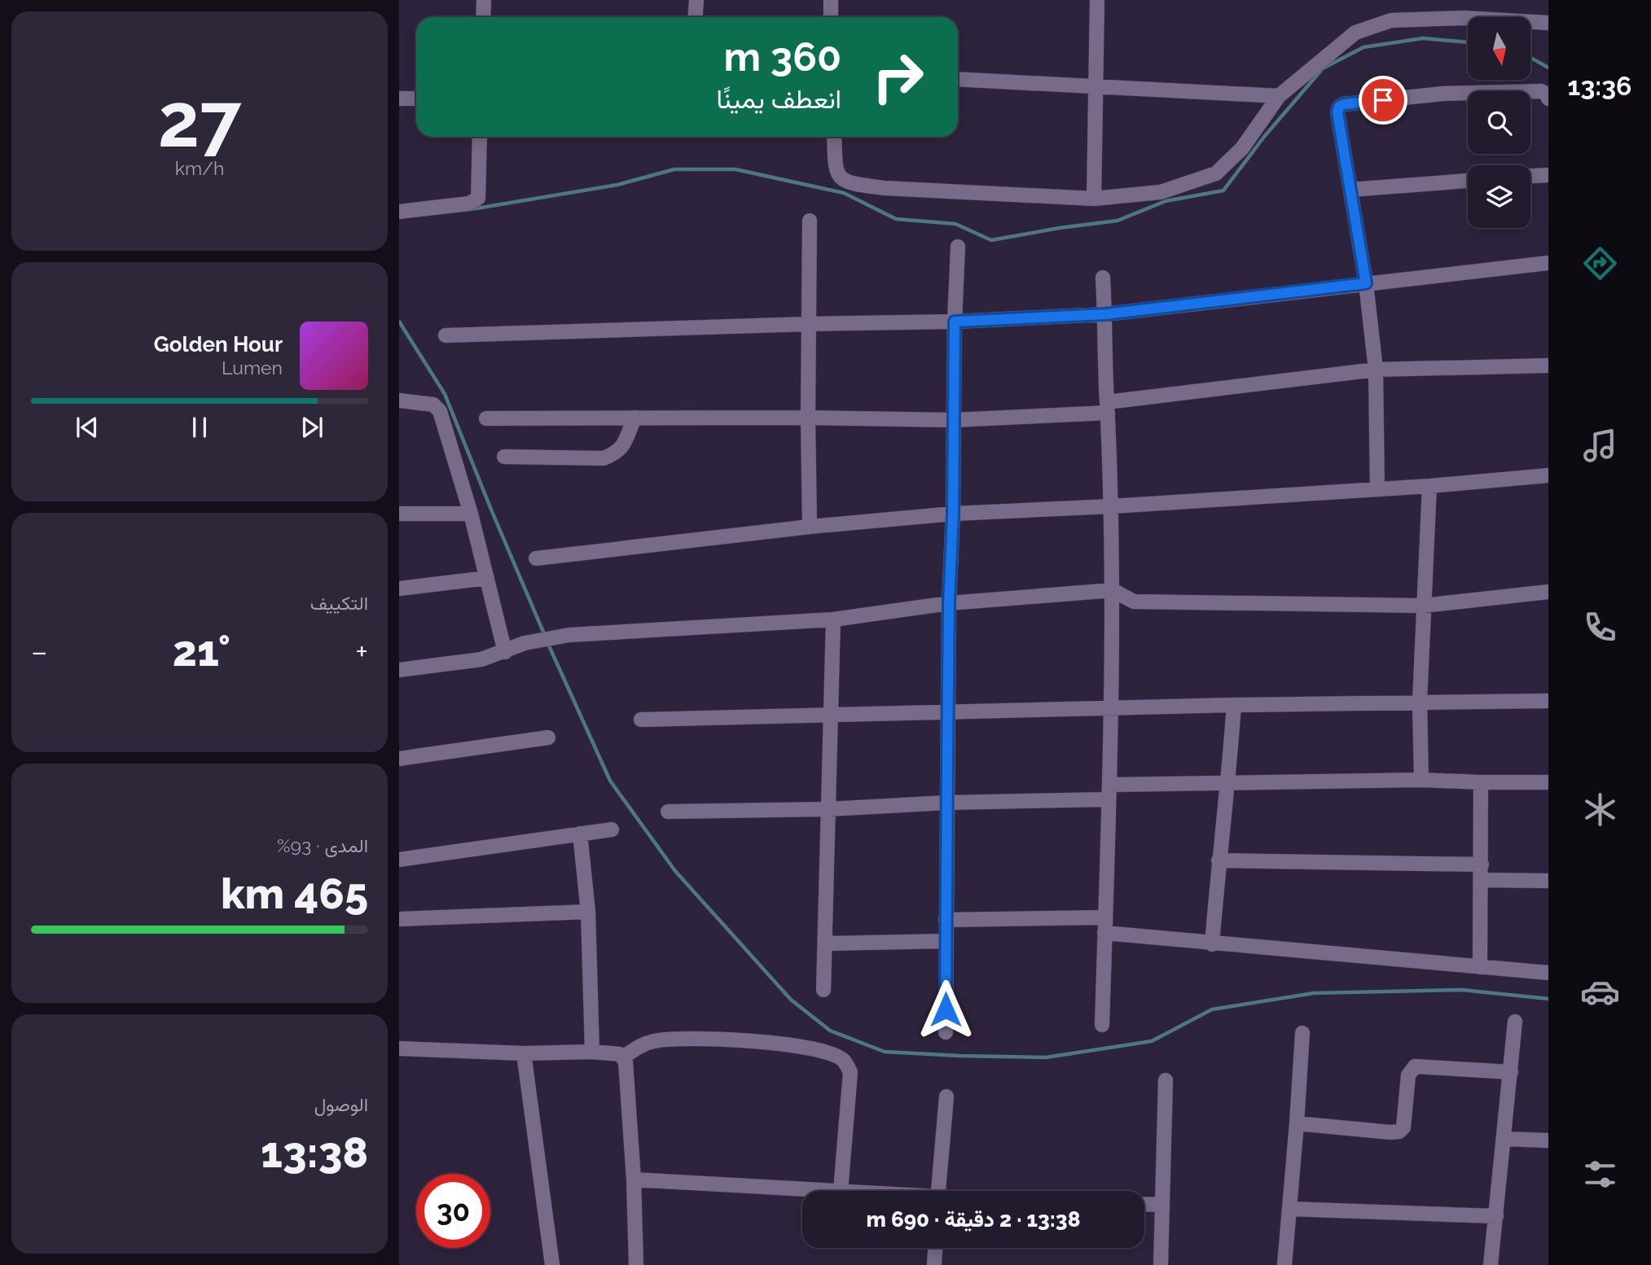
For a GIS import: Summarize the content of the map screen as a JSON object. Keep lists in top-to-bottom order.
{
  "north": "bottom",
  "page": {
    "tabs": "13:36",
    "tile": [
      ["27", "km/h"],
      "التكييف",
      ["المدى · 93%", "465 km"],
      ["الوصول", "13:38"]
    ],
    "turn": ["360 m", "انعطف يمينًا"],
    "song": ["Golden Hour", "Lumen"],
    "heat": ["−", "21°", "+"],
    "limit": "30",
    "trip": "13:38 · 2 دقيقة · 690 m"
  }
}
